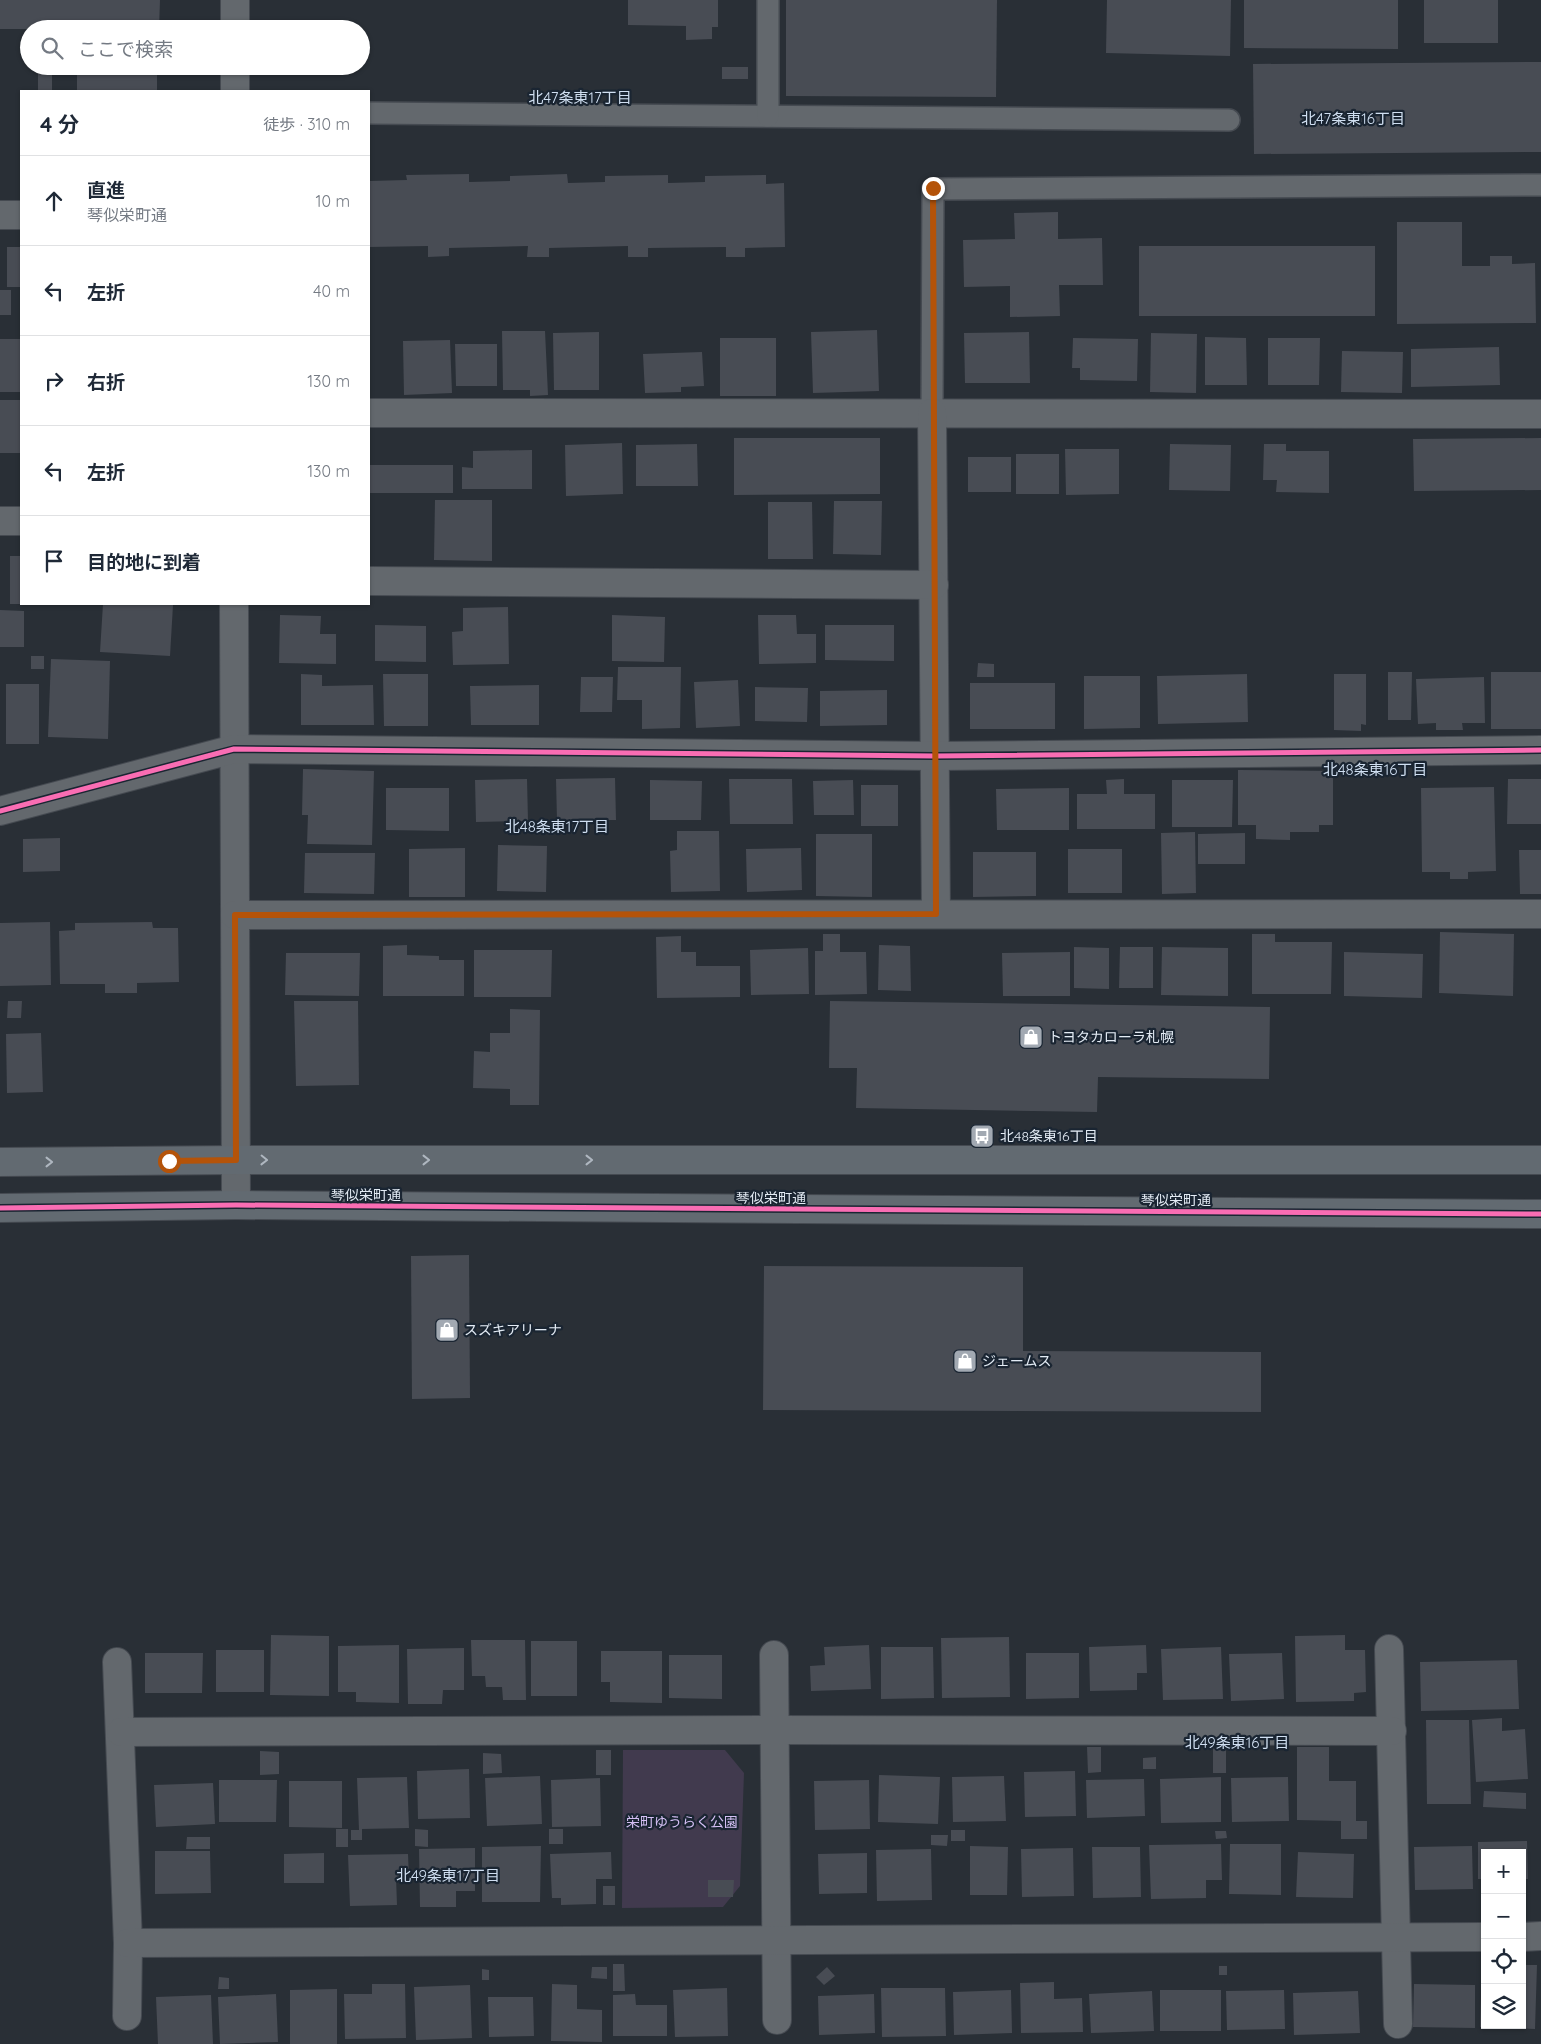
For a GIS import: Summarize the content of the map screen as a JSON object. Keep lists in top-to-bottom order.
{
  "streets": {
    "street": ["琴似栄町通"]
  },
  "districts": [
    "北47条東17丁目",
    "北47条東16丁目",
    "北48条東16丁目",
    "北48条東17丁目",
    "北49条東16丁目",
    "北49条東17丁目"
  ],
  "parks": ["栄町ゆうらく公園"],
  "places": {
    "shop": ["トヨタカローラ札幌", "スズキアリーナ", "ジェームス"],
    "bus stop": ["北48条東16丁目"]
  },
  "page": {
    "search": "ここで検索",
    "heading": ["4 分", "徒歩 · 310 m"],
    "list": [
      ["直進", "琴似栄町通", "10 m"],
      ["左折", "40 m"],
      ["右折", "130 m"],
      ["左折", "130 m"],
      "目的地に到着"
    ],
    "map_buttons": ["+", "−"]
  }
}
